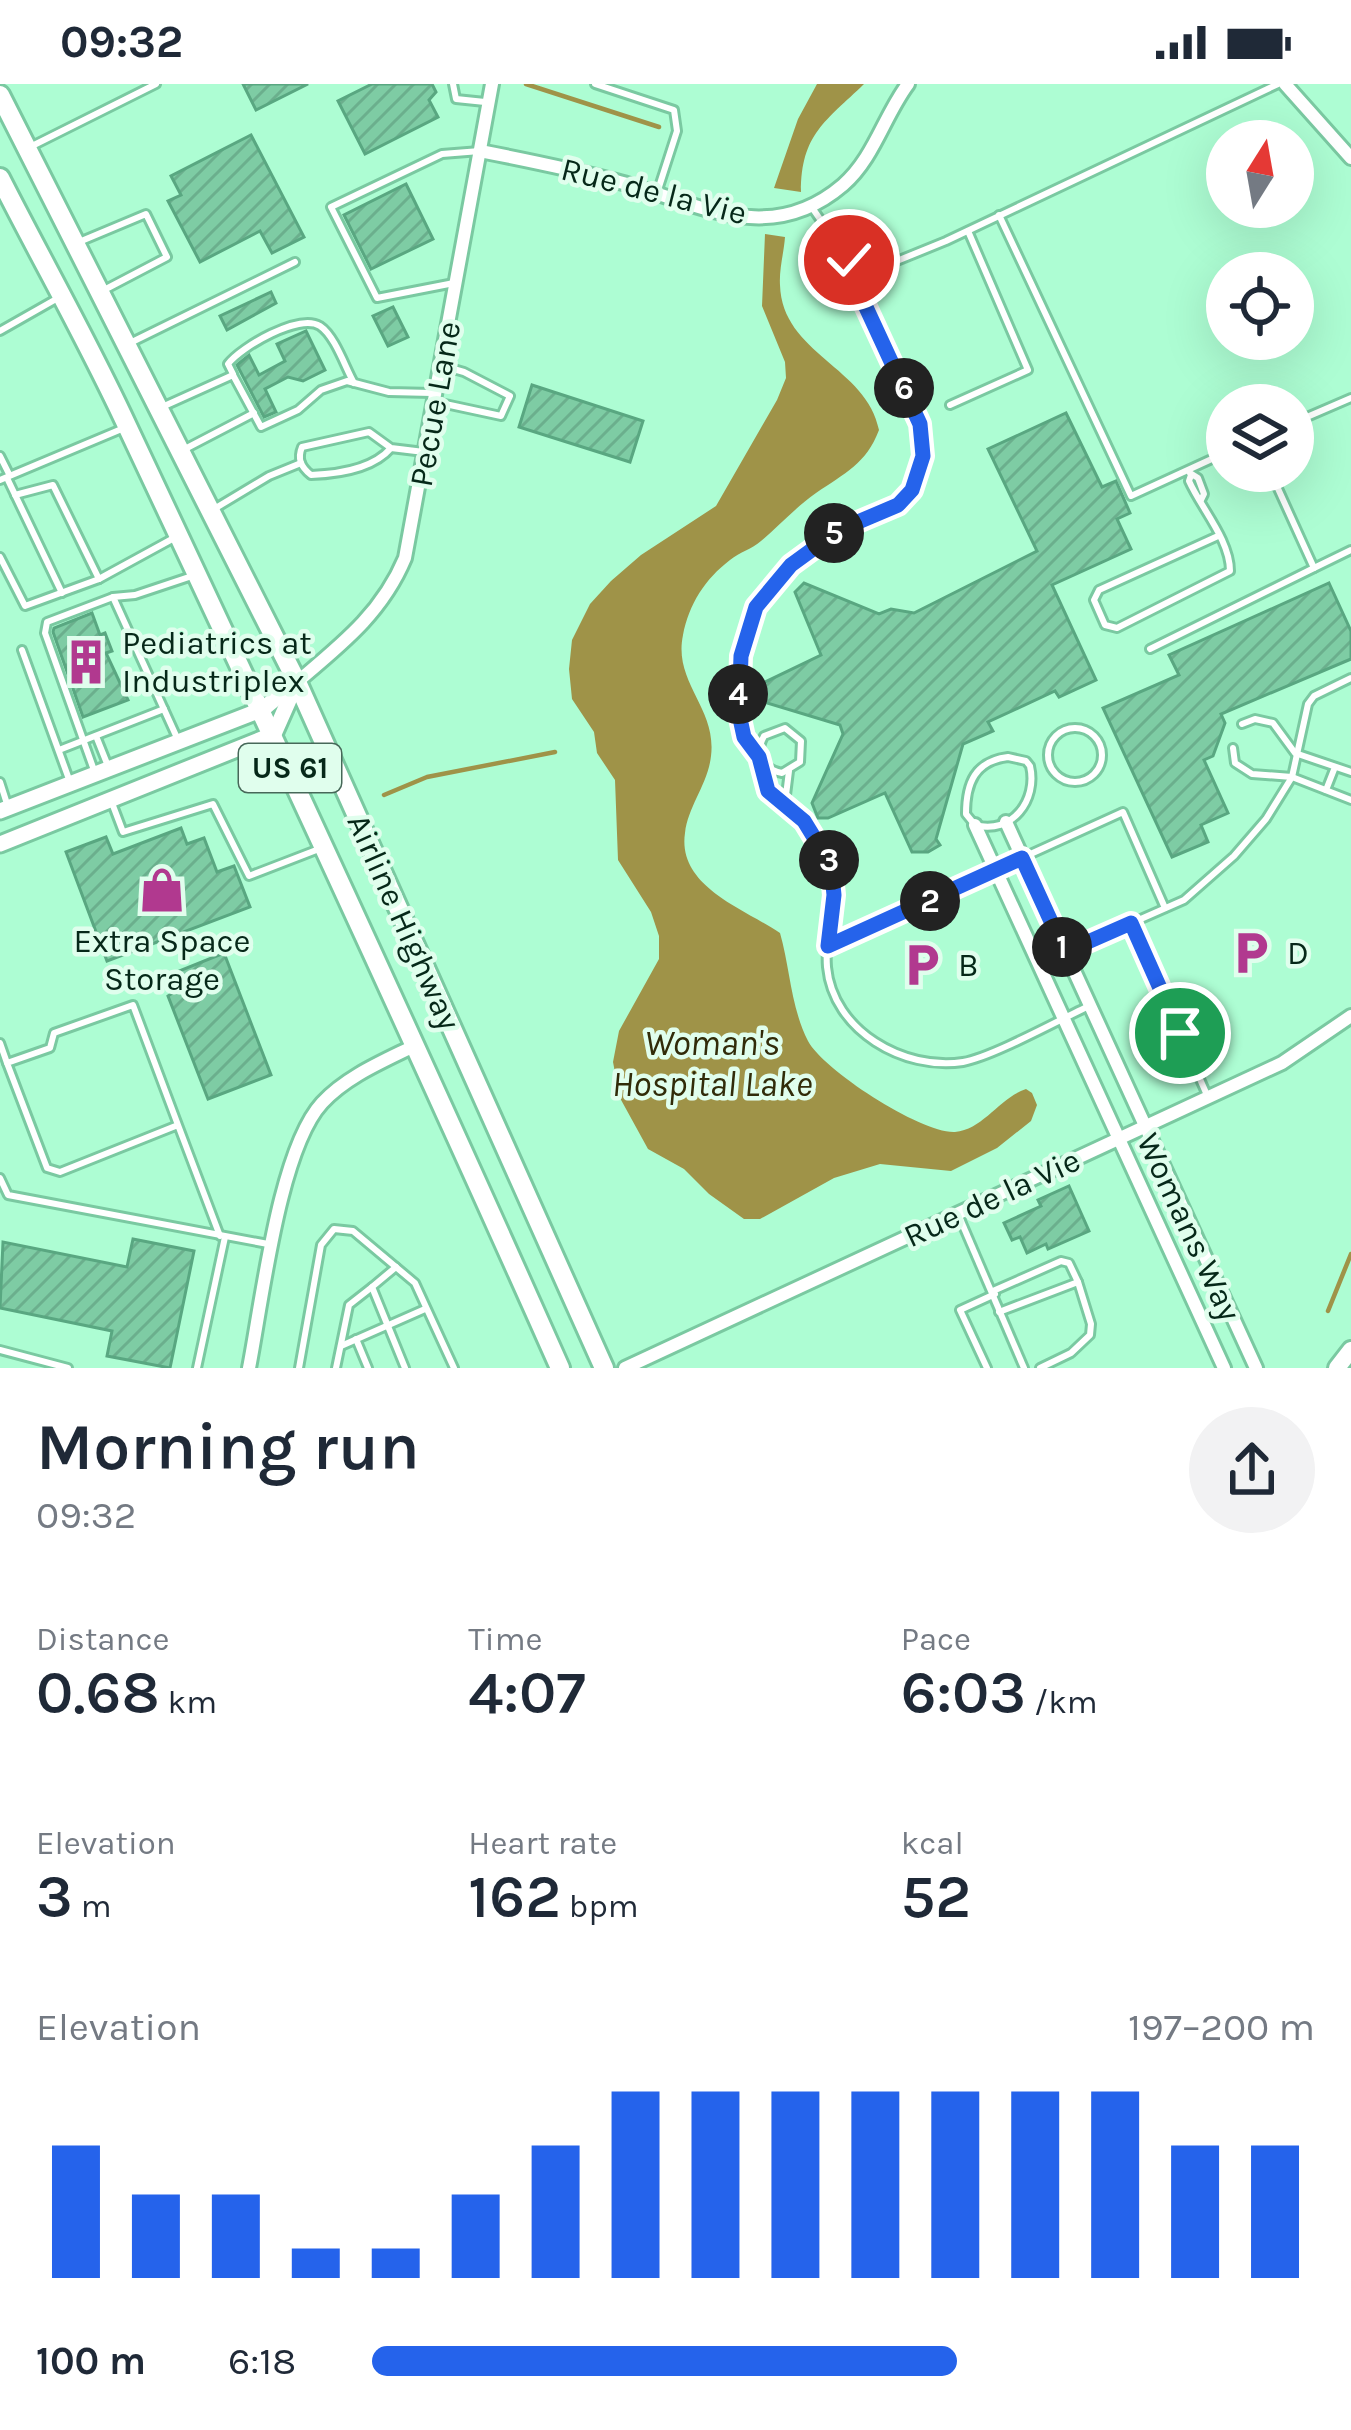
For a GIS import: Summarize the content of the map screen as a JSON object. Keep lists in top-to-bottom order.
{
  "streets": {
    "highway": ["US 61", "Airline Highway"],
    "street": ["Rue de la Vie", "Pecue Lane", "Womans Way"]
  },
  "crossings": [
    ["Rue de la Vie", "Pecue Lane"],
    ["Rue de la Vie", "Womans Way"],
    ["Pecue Lane", "Airline Highway"]
  ],
  "water": ["Woman's Hospital Lake"],
  "places": {
    "building": ["Pediatrics at Industriplex"],
    "shop": ["Extra Space Storage"],
    "parking": ["D", "B"]
  },
  "north": "top",
  "page": {
    "status": "09:32",
    "pins": [
      "6",
      "5",
      "4",
      "3",
      "2",
      "1"
    ],
    "heading": ["Morning run", "09:32"],
    "stats": [
      ["Distance", "0.68 km"],
      ["Time", "4:07"],
      ["Pace", "6:03 /km"],
      ["Elevation", "3 m"],
      ["Heart rate", "162 bpm"],
      ["kcal", "52"]
    ],
    "chart": ["Elevation", "197–200 m"],
    "list": [
      {
        "name": "100 m",
        "note": "6:18"
      }
    ]
  }
}
